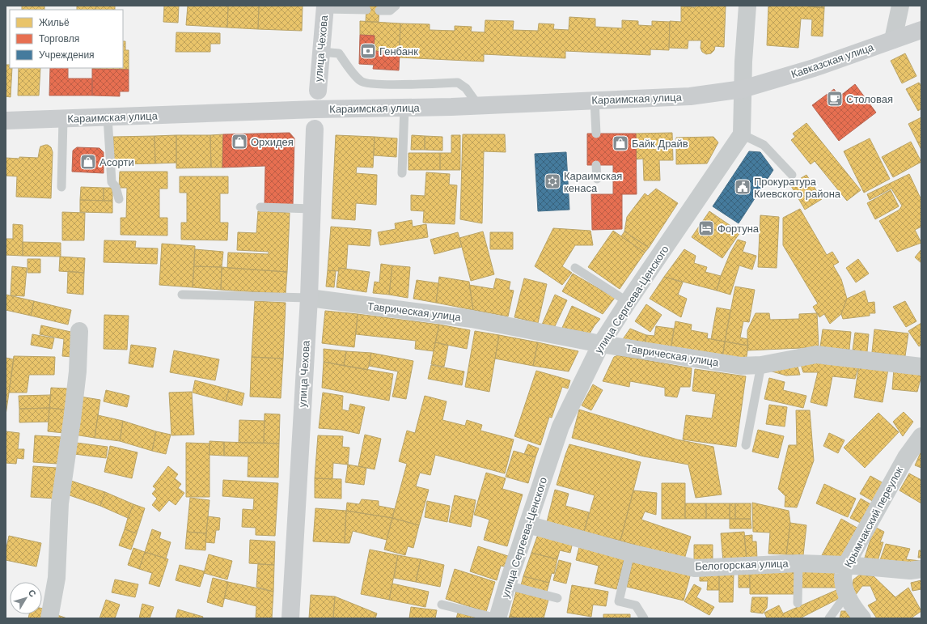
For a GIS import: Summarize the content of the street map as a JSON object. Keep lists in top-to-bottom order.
{
  "streets": {
    "main road": ["улица Чехова", "Кавказская улица", "Караимская улица"],
    "street": [
      "улица Сергеева-Ценского",
      "Таврическая улица",
      "Крымчакский переулок",
      "Белогорская улица"
    ]
  },
  "crossings": [
    ["улица Чехова", "Таврическая улица"],
    ["Кавказская улица", "Караимская улица"],
    ["улица Сергеева-Ценского", "Таврическая улица"],
    ["улица Сергеева-Ценского", "Белогорская улица"],
    ["Крымчакский переулок", "Белогорская улица"]
  ],
  "places": {
    "bank": ["Генбанк"],
    "cafe": ["Столовая"],
    "shop": ["Орхидея", "Байк Драйв", "Асорти"],
    "synagogue": ["Караимская кенаса"],
    "public building": ["Прокуратура Киевского района"],
    "hotel": ["Фортуна"]
  },
  "legend": ["Жильё", "Торговля", "Учреждения"],
  "north": "top right"
}
